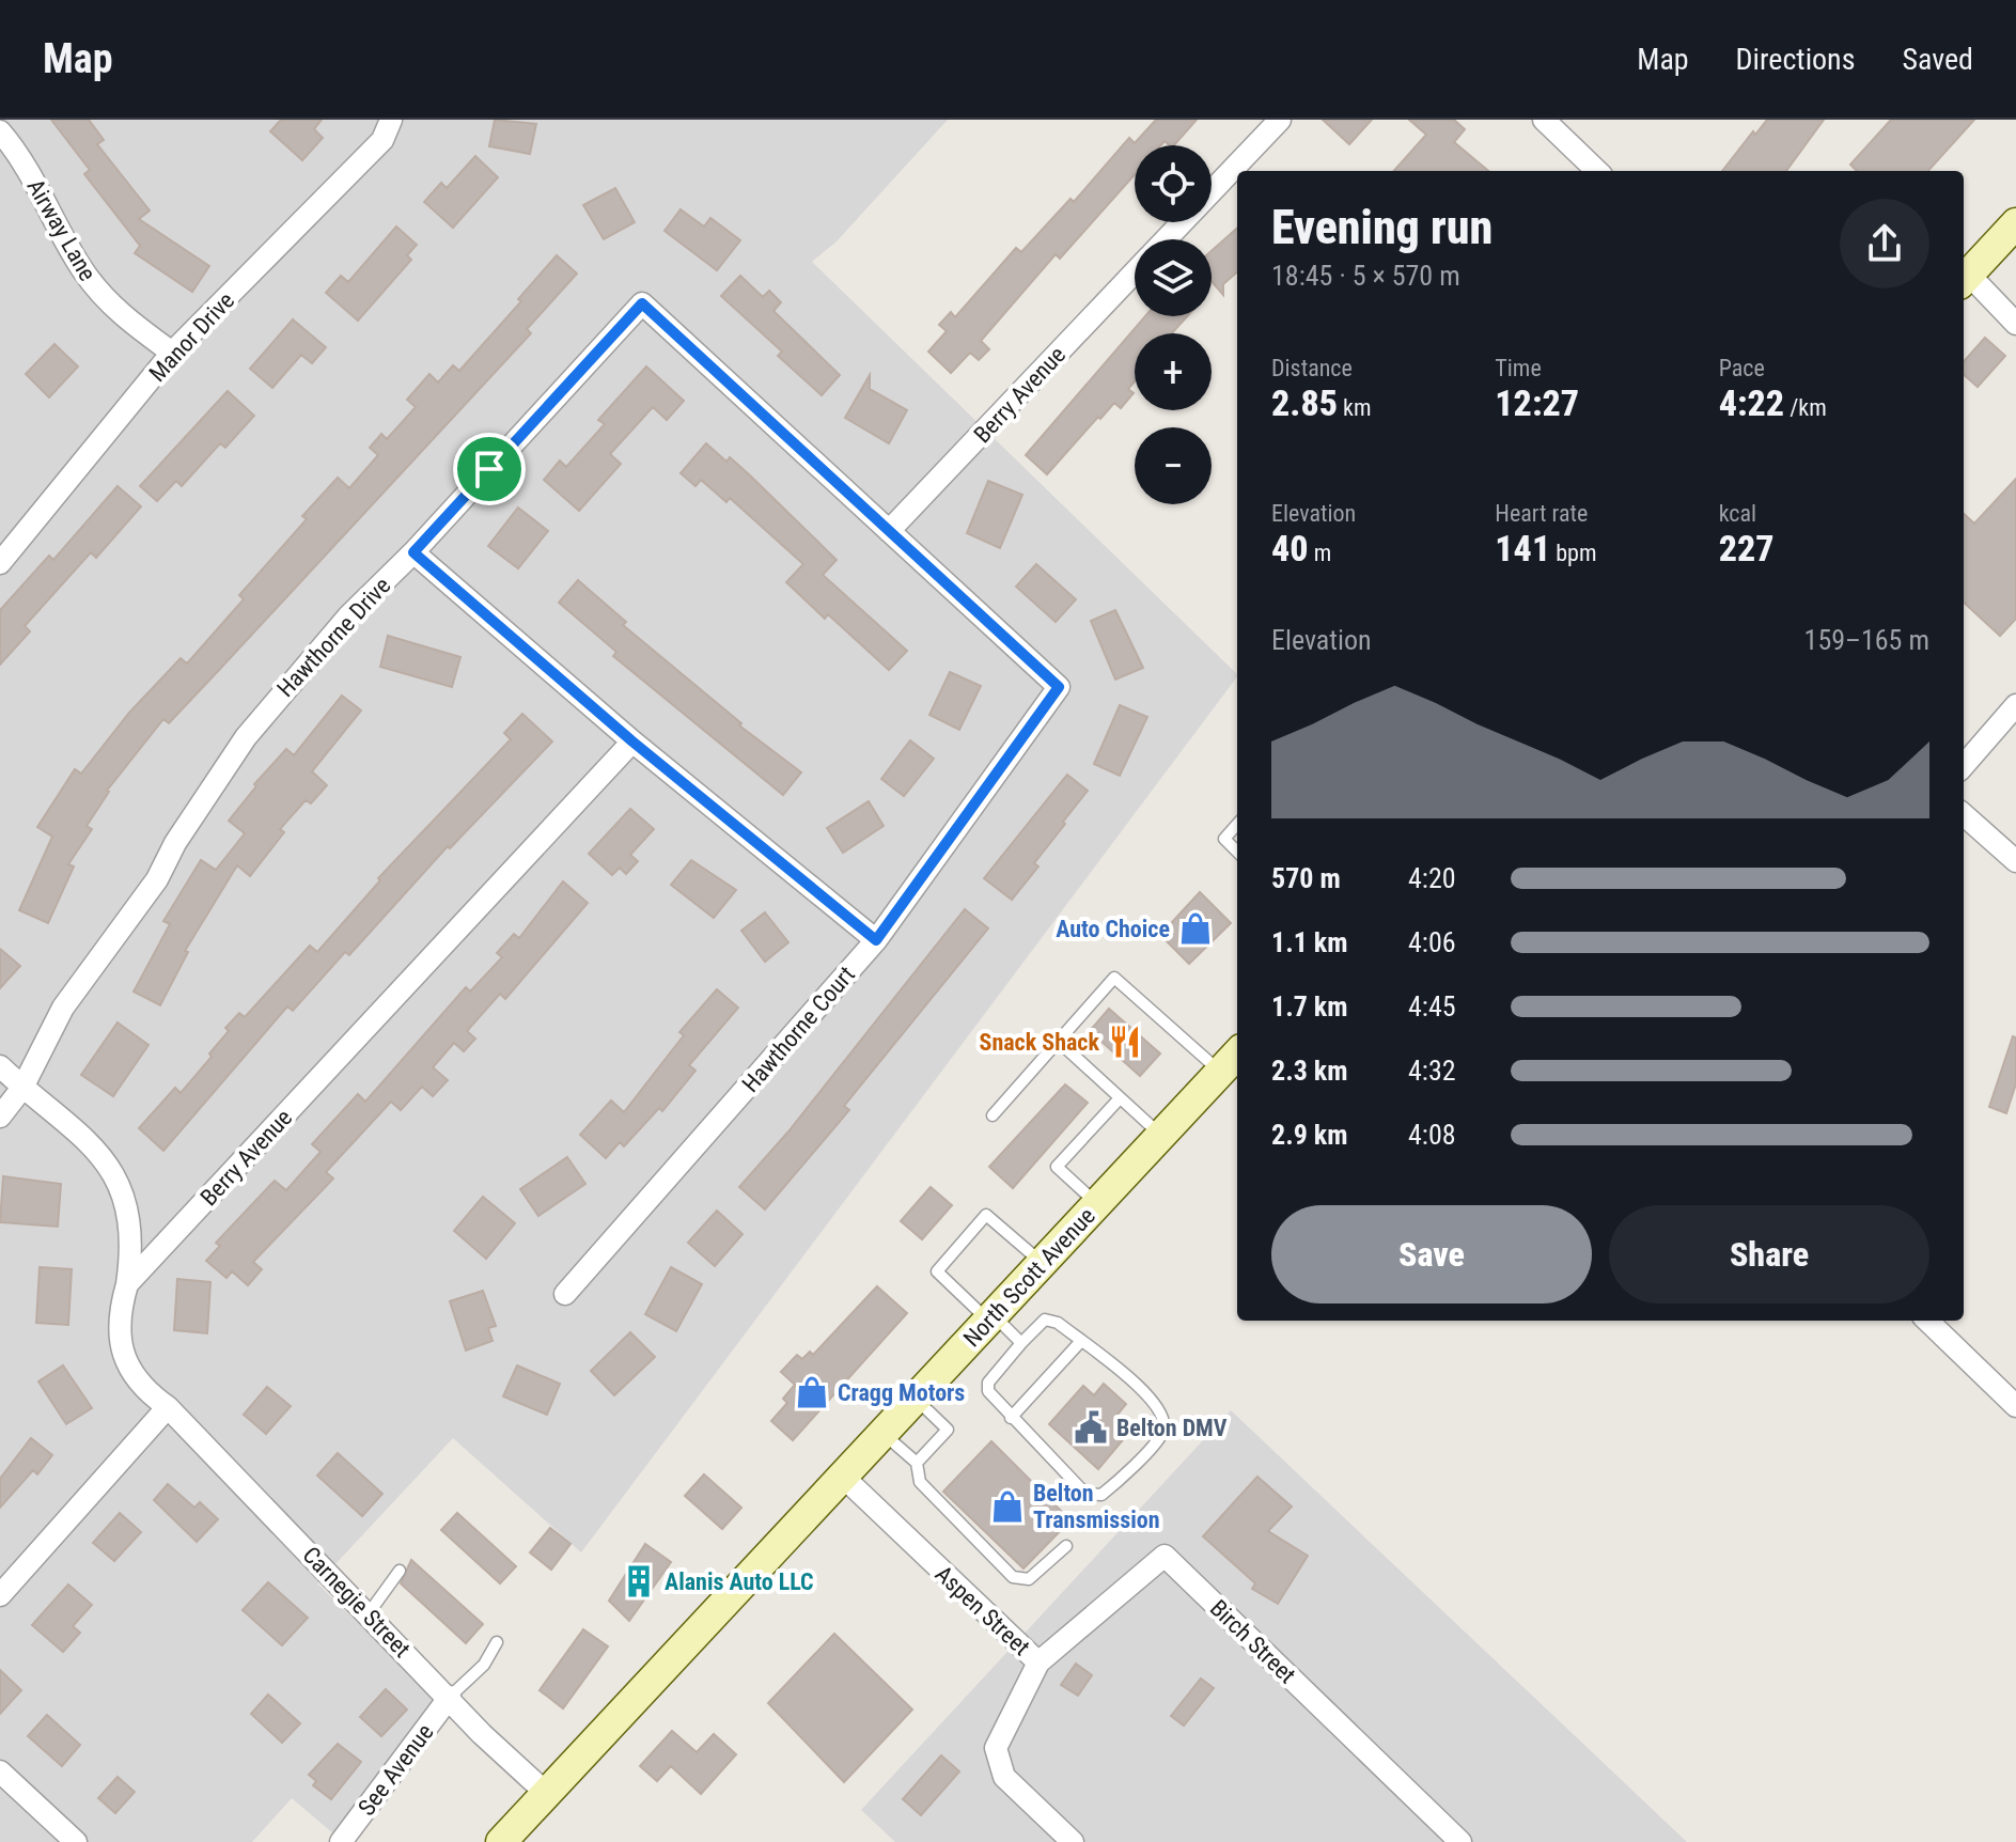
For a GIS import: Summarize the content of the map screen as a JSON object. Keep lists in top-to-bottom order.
{
  "streets": {
    "main road": ["North Scott Avenue"],
    "street": [
      "Airway Lane",
      "Manor Drive",
      "Berry Avenue",
      "Hawthorne Drive",
      "Hawthorne Court",
      "Carnegie Street",
      "Aspen Street",
      "Birch Street",
      "See Avenue"
    ]
  },
  "crossings": [
    ["Airway Lane", "Manor Drive"],
    ["Berry Avenue", "Hawthorne Drive"],
    ["Berry Avenue", "Hawthorne Court"],
    ["Hawthorne Drive", "Hawthorne Court"],
    ["North Scott Avenue", "Carnegie Street"],
    ["North Scott Avenue", "Aspen Street"],
    ["Carnegie Street", "See Avenue"],
    ["Aspen Street", "Birch Street"]
  ],
  "places": {
    "shop": ["Auto Choice", "Cragg Motors", "Belton Transmission"],
    "restaurant": ["Snack Shack"],
    "public building": ["Belton DMV"],
    "building": ["Alanis Auto LLC"]
  },
  "page": {
    "header": "Map",
    "nav": ["Map", "Directions", "Saved"],
    "map_buttons": ["+", "−"],
    "heading": ["Evening run", "18:45 · 5 × 570 m"],
    "stats": [
      ["Distance", "2.85 km"],
      ["Time", "12:27"],
      ["Pace", "4:22 /km"],
      ["Elevation", "40 m"],
      ["Heart rate", "141 bpm"],
      ["kcal", "227"]
    ],
    "chart": ["Elevation", "159–165 m"],
    "list": [
      {
        "name": "570 m",
        "note": "4:20"
      },
      {
        "name": "1.1 km",
        "note": "4:06"
      },
      {
        "name": "1.7 km",
        "note": "4:45"
      },
      {
        "name": "2.3 km",
        "note": "4:32"
      },
      {
        "name": "2.9 km",
        "note": "4:08"
      }
    ],
    "buttons": ["Save", "Share"]
  }
}
